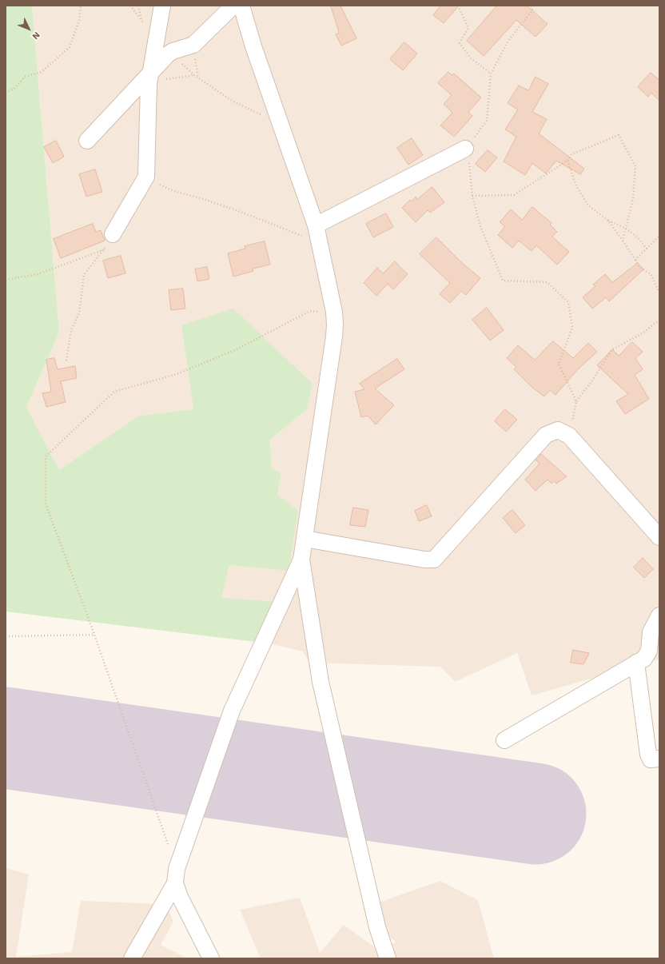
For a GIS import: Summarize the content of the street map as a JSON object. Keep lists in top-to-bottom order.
{
  "north": "bottom right"
}
